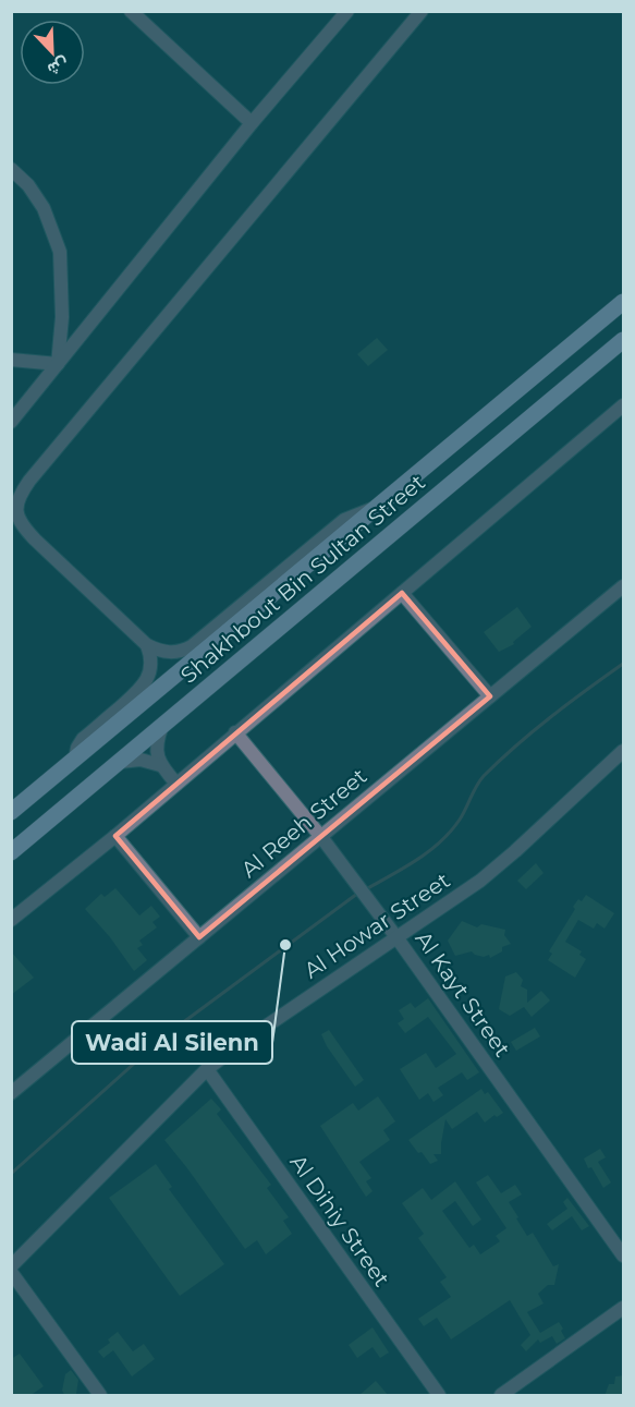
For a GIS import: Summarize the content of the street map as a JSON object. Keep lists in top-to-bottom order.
{
  "streets": {
    "main road": ["Shakhbout Bin Sultan Street"],
    "street": [
      "Al Reeh Street",
      "Al Howar Street",
      "Al Kayt Street",
      "Al Dihiy Street"
    ]
  },
  "crossings": [
    ["Al Reeh Street", "Al Kayt Street"],
    ["Al Howar Street", "Al Kayt Street"],
    ["Al Howar Street", "Al Dihiy Street"]
  ],
  "places": ["Wadi Al Silenn"],
  "north": "bottom right"
}
